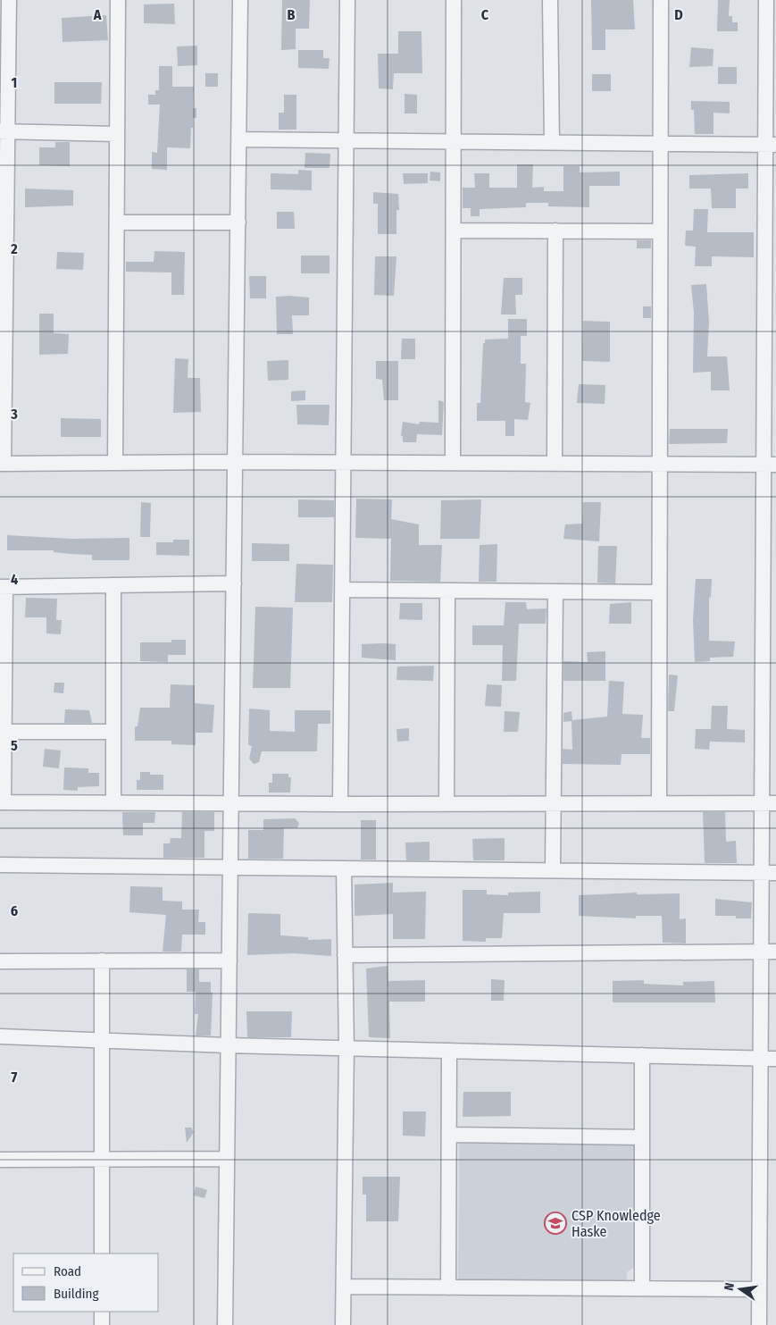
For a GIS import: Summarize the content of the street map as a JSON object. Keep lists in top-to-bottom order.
{
  "places": {
    "school or university": ["CSP Knowledge Haske"]
  },
  "legend": ["Road", "Building"],
  "north": "left",
  "grid": {
    "columns": [
      "A",
      "B",
      "C",
      "D"
    ],
    "rows": [
      "1",
      "2",
      "3",
      "4",
      "5",
      "6",
      "7"
    ]
  }
}
